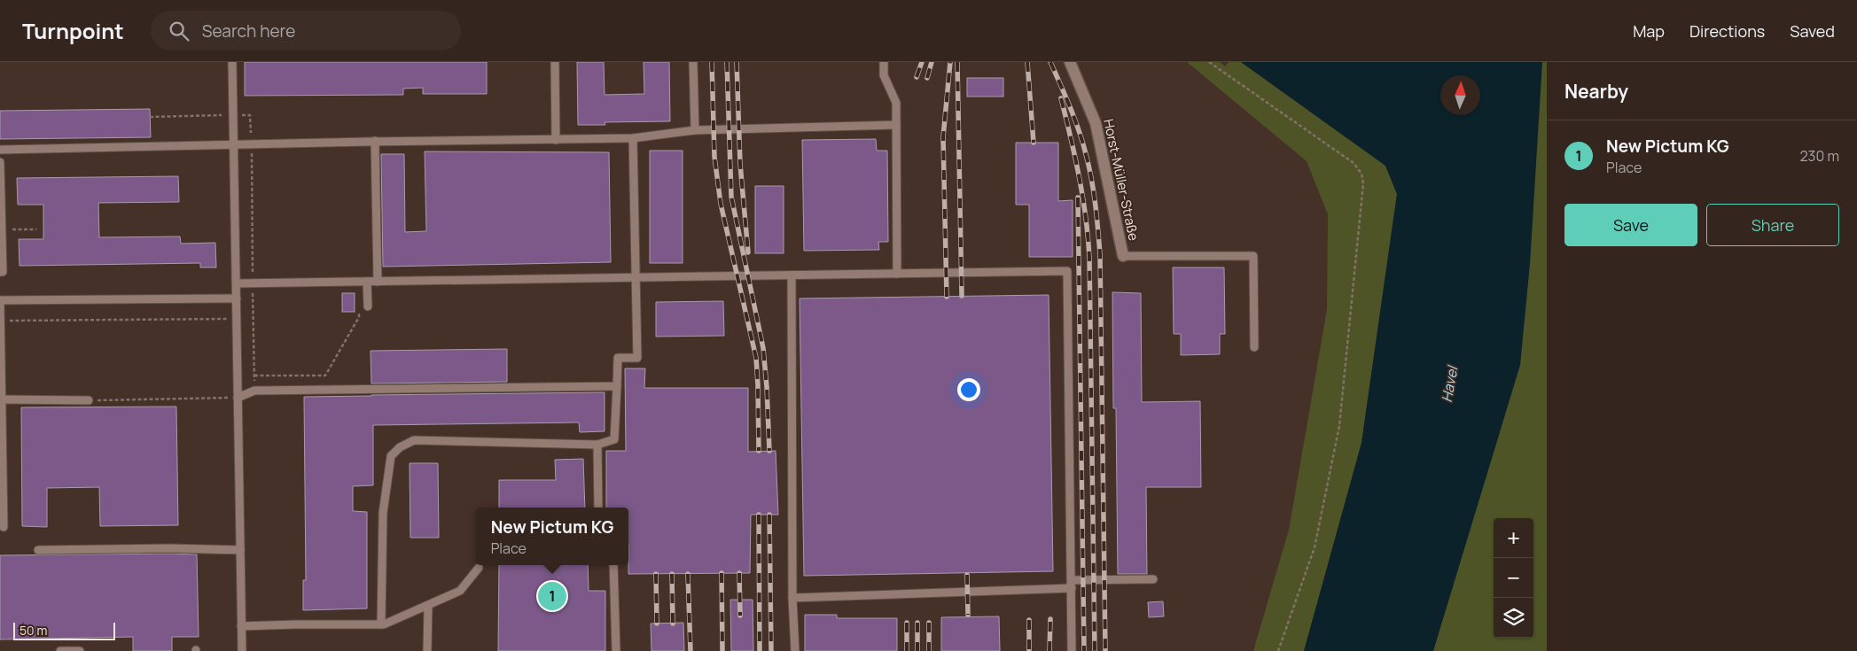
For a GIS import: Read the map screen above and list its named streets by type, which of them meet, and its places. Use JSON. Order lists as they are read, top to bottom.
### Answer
{
  "streets": {
    "street": ["Horst-Müller-Straße"]
  },
  "water": ["Havel"],
  "scale_bar": "50 m",
  "north": "top",
  "page": {
    "header": "Turnpoint",
    "search": "Search here",
    "nav": ["Map", "Directions", "Saved"],
    "heading": "Nearby",
    "list": [
      {
        "mark": "1",
        "name": "New Pictum KG",
        "note": "Place",
        "value": "230 m"
      }
    ],
    "buttons": ["Save", "Share"],
    "popup": ["New Pictum KG", "Place"],
    "map_buttons": ["+", "−"],
    "pins": "1",
    "scale": "50 m"
  }
}
